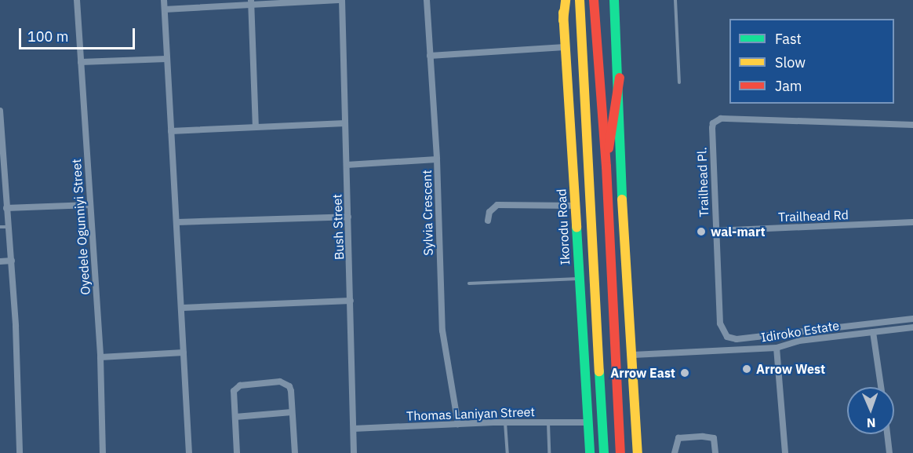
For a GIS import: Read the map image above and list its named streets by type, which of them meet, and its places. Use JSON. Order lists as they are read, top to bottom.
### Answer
{
  "streets": {
    "main road": ["Ikorodu Road"],
    "street": [
      "Trailhead Pl.",
      "Sylvia Crescent",
      "Trailhead Rd",
      "Oyedele Ogunniyi Street",
      "Bush Street",
      "Idiroko Estate",
      "Thomas Laniyan Street"
    ]
  },
  "crossings": [
    ["Trailhead Pl.", "Trailhead Rd"],
    ["Sylvia Crescent", "Thomas Laniyan Street"],
    ["Bush Street", "Thomas Laniyan Street"],
    ["Ikorodu Road", "Thomas Laniyan Street"]
  ],
  "places": ["wal-mart", "Arrow West", "Arrow East"],
  "legend": ["Fast", "Slow", "Jam"],
  "scale_bar": "100 m",
  "north": "bottom"
}
